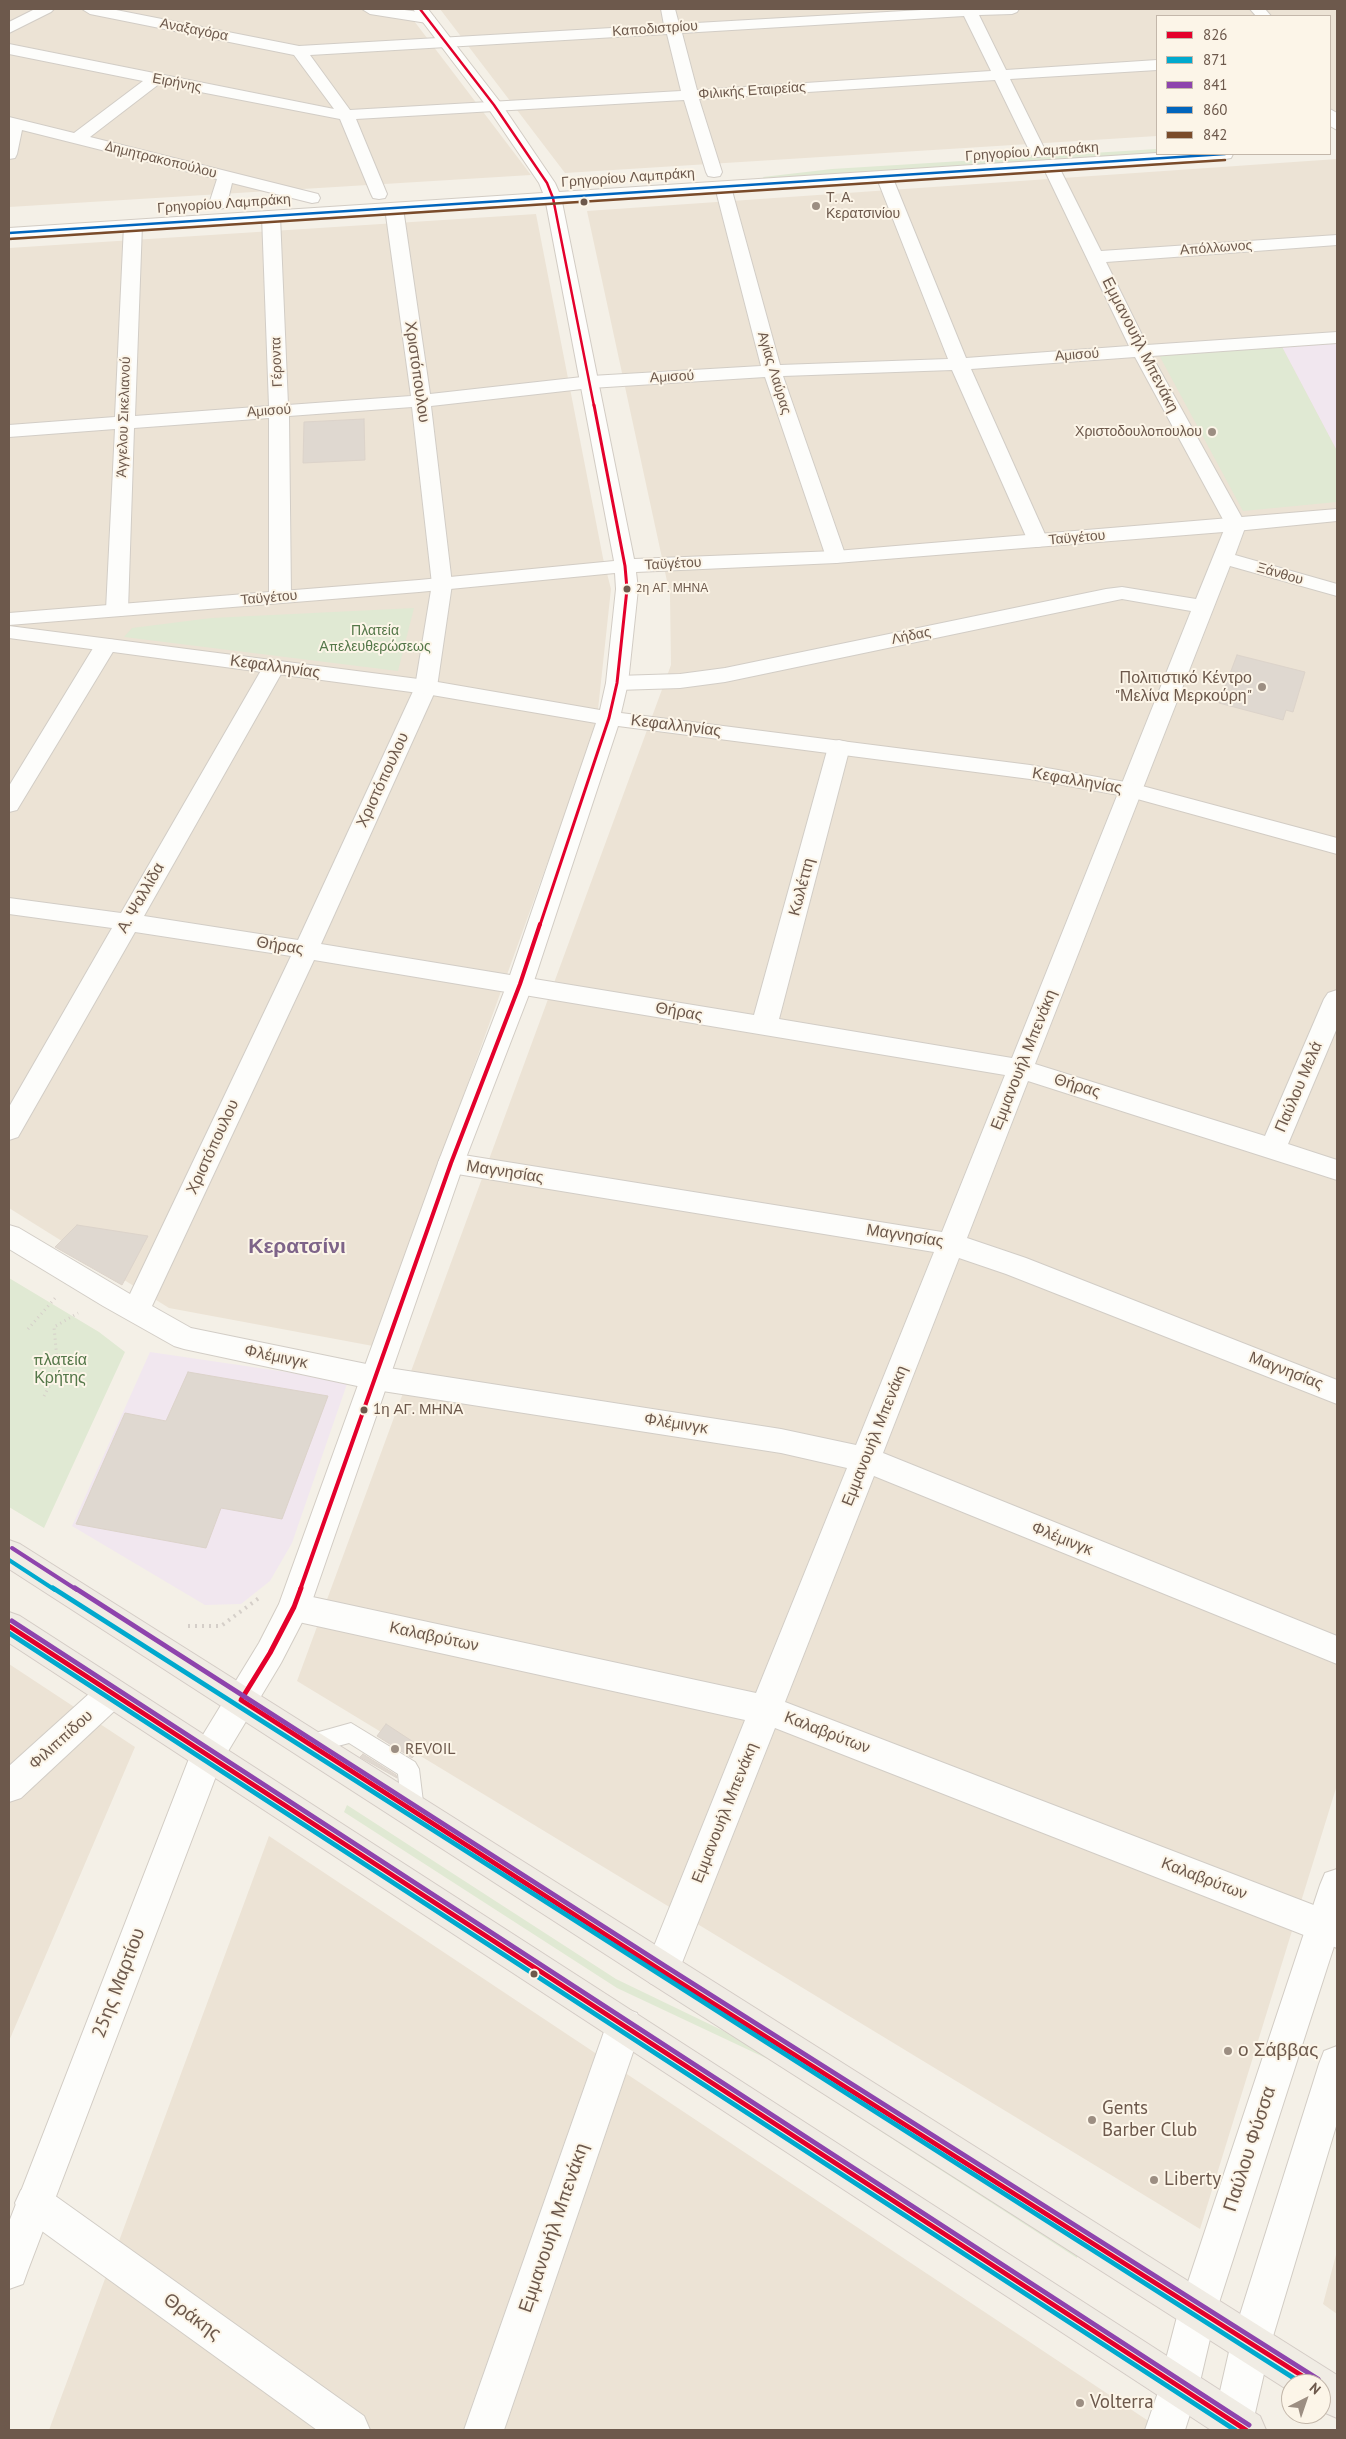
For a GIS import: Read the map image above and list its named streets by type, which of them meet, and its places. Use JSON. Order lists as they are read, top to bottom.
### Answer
{
  "streets": {
    "street": [
      "Καποδιστρίου",
      "Αναξαγόρα",
      "Ειρήνης",
      "Φιλικής Εταιρείας",
      "Γρηγορίου Λαμπράκη",
      "Δημητρακοπούλου",
      "Απόλλωνος",
      "Εμμανουήλ Μπενάκη",
      "Αμισού",
      "Γέροντα",
      "Χριστόπουλου",
      "Αγίας Λαύρας",
      "Άγγελου Σικελιανού",
      "Ταϋγέτου",
      "Ξάνθου",
      "Λήδας",
      "Κεφαλληνίας",
      "Κωλέττη",
      "Α. Ψαλλίδα",
      "Θήρας",
      "Παύλου Μελά",
      "Μαγνησίας",
      "Φλέμινγκ",
      "Καλαβρύτων",
      "Φιλιππίδου",
      "25ης Μαρτίου",
      "Παύλου Φύσσα",
      "Θράκης"
    ]
  },
  "crossings": [
    ["Καποδιστρίου", "Αναξαγόρα"],
    ["Καποδιστρίου", "Χριστόπουλου"],
    ["Καποδιστρίου", "Αγίας Λαύρας"],
    ["Αναξαγόρα", "Χριστόπουλου"],
    ["Ειρήνης", "Φιλικής Εταιρείας"],
    ["Ειρήνης", "Χριστόπουλου"],
    ["Φιλικής Εταιρείας", "Χριστόπουλου"],
    ["Φιλικής Εταιρείας", "Αγίας Λαύρας"],
    ["Γρηγορίου Λαμπράκη", "Δημητρακοπούλου"],
    ["Γρηγορίου Λαμπράκη", "Εμμανουήλ Μπενάκη"],
    ["Γρηγορίου Λαμπράκη", "Γέροντα"],
    ["Γρηγορίου Λαμπράκη", "Χριστόπουλου"],
    ["Γρηγορίου Λαμπράκη", "Αγίας Λαύρας"],
    ["Γρηγορίου Λαμπράκη", "Άγγελου Σικελιανού"],
    ["Γρηγορίου Λαμπράκη", "25ης Μαρτίου"],
    ["Απόλλωνος", "Εμμανουήλ Μπενάκη"],
    ["Εμμανουήλ Μπενάκη", "Αμισού"],
    ["Εμμανουήλ Μπενάκη", "Ταϋγέτου"],
    ["Εμμανουήλ Μπενάκη", "Ξάνθου"],
    ["Εμμανουήλ Μπενάκη", "Λήδας"],
    ["Εμμανουήλ Μπενάκη", "Κεφαλληνίας"],
    ["Εμμανουήλ Μπενάκη", "Θήρας"],
    ["Εμμανουήλ Μπενάκη", "Μαγνησίας"],
    ["Εμμανουήλ Μπενάκη", "Φλέμινγκ"],
    ["Εμμανουήλ Μπενάκη", "Καλαβρύτων"],
    ["Αμισού", "Γέροντα"],
    ["Αμισού", "Χριστόπουλου"],
    ["Αμισού", "Αγίας Λαύρας"],
    ["Αμισού", "Άγγελου Σικελιανού"],
    ["Αμισού", "25ης Μαρτίου"],
    ["Γέροντα", "Ταϋγέτου"],
    ["Χριστόπουλου", "Ταϋγέτου"],
    ["Χριστόπουλου", "Κεφαλληνίας"],
    ["Χριστόπουλου", "Θήρας"],
    ["Χριστόπουλου", "Φλέμινγκ"],
    ["Αγίας Λαύρας", "Ταϋγέτου"],
    ["Άγγελου Σικελιανού", "Ταϋγέτου"],
    ["Ταϋγέτου", "25ης Μαρτίου"],
    ["Λήδας", "25ης Μαρτίου"],
    ["Κεφαλληνίας", "Κωλέττη"],
    ["Κεφαλληνίας", "Α. Ψαλλίδα"],
    ["Κεφαλληνίας", "25ης Μαρτίου"],
    ["Κωλέττη", "Θήρας"],
    ["Α. Ψαλλίδα", "Θήρας"],
    ["Θήρας", "Παύλου Μελά"],
    ["Θήρας", "25ης Μαρτίου"],
    ["Μαγνησίας", "25ης Μαρτίου"],
    ["Φλέμινγκ", "25ης Μαρτίου"],
    ["Καλαβρύτων", "25ης Μαρτίου"],
    ["Καλαβρύτων", "Παύλου Φύσσα"],
    ["25ης Μαρτίου", "Θράκης"]
  ],
  "districts": ["Κερατσίνι"],
  "parks": ["Πλατεία Απελευθερώσεως", "πλατεία Κρήτης"],
  "places": [
    "Τ. Α. Κερατσινίου",
    "Χριστοδουλοπουλου",
    "2η ΑΓ. ΜΗΝΑ",
    "Πολιτιστικό Κέντρο \"Μελίνα Μερκούρη\"",
    "1η ΑΓ. ΜΗΝΑ",
    "REVOIL",
    "ο Σάββας",
    "Gents Barber Club",
    "Liberty",
    "Volterra"
  ],
  "lines": [
    "transit line 826",
    "transit line 860",
    "transit line 842",
    "transit line 841",
    "transit line 871"
  ],
  "legend": [
    "826",
    "871",
    "841",
    "860",
    "842"
  ],
  "north": "top right"
}
